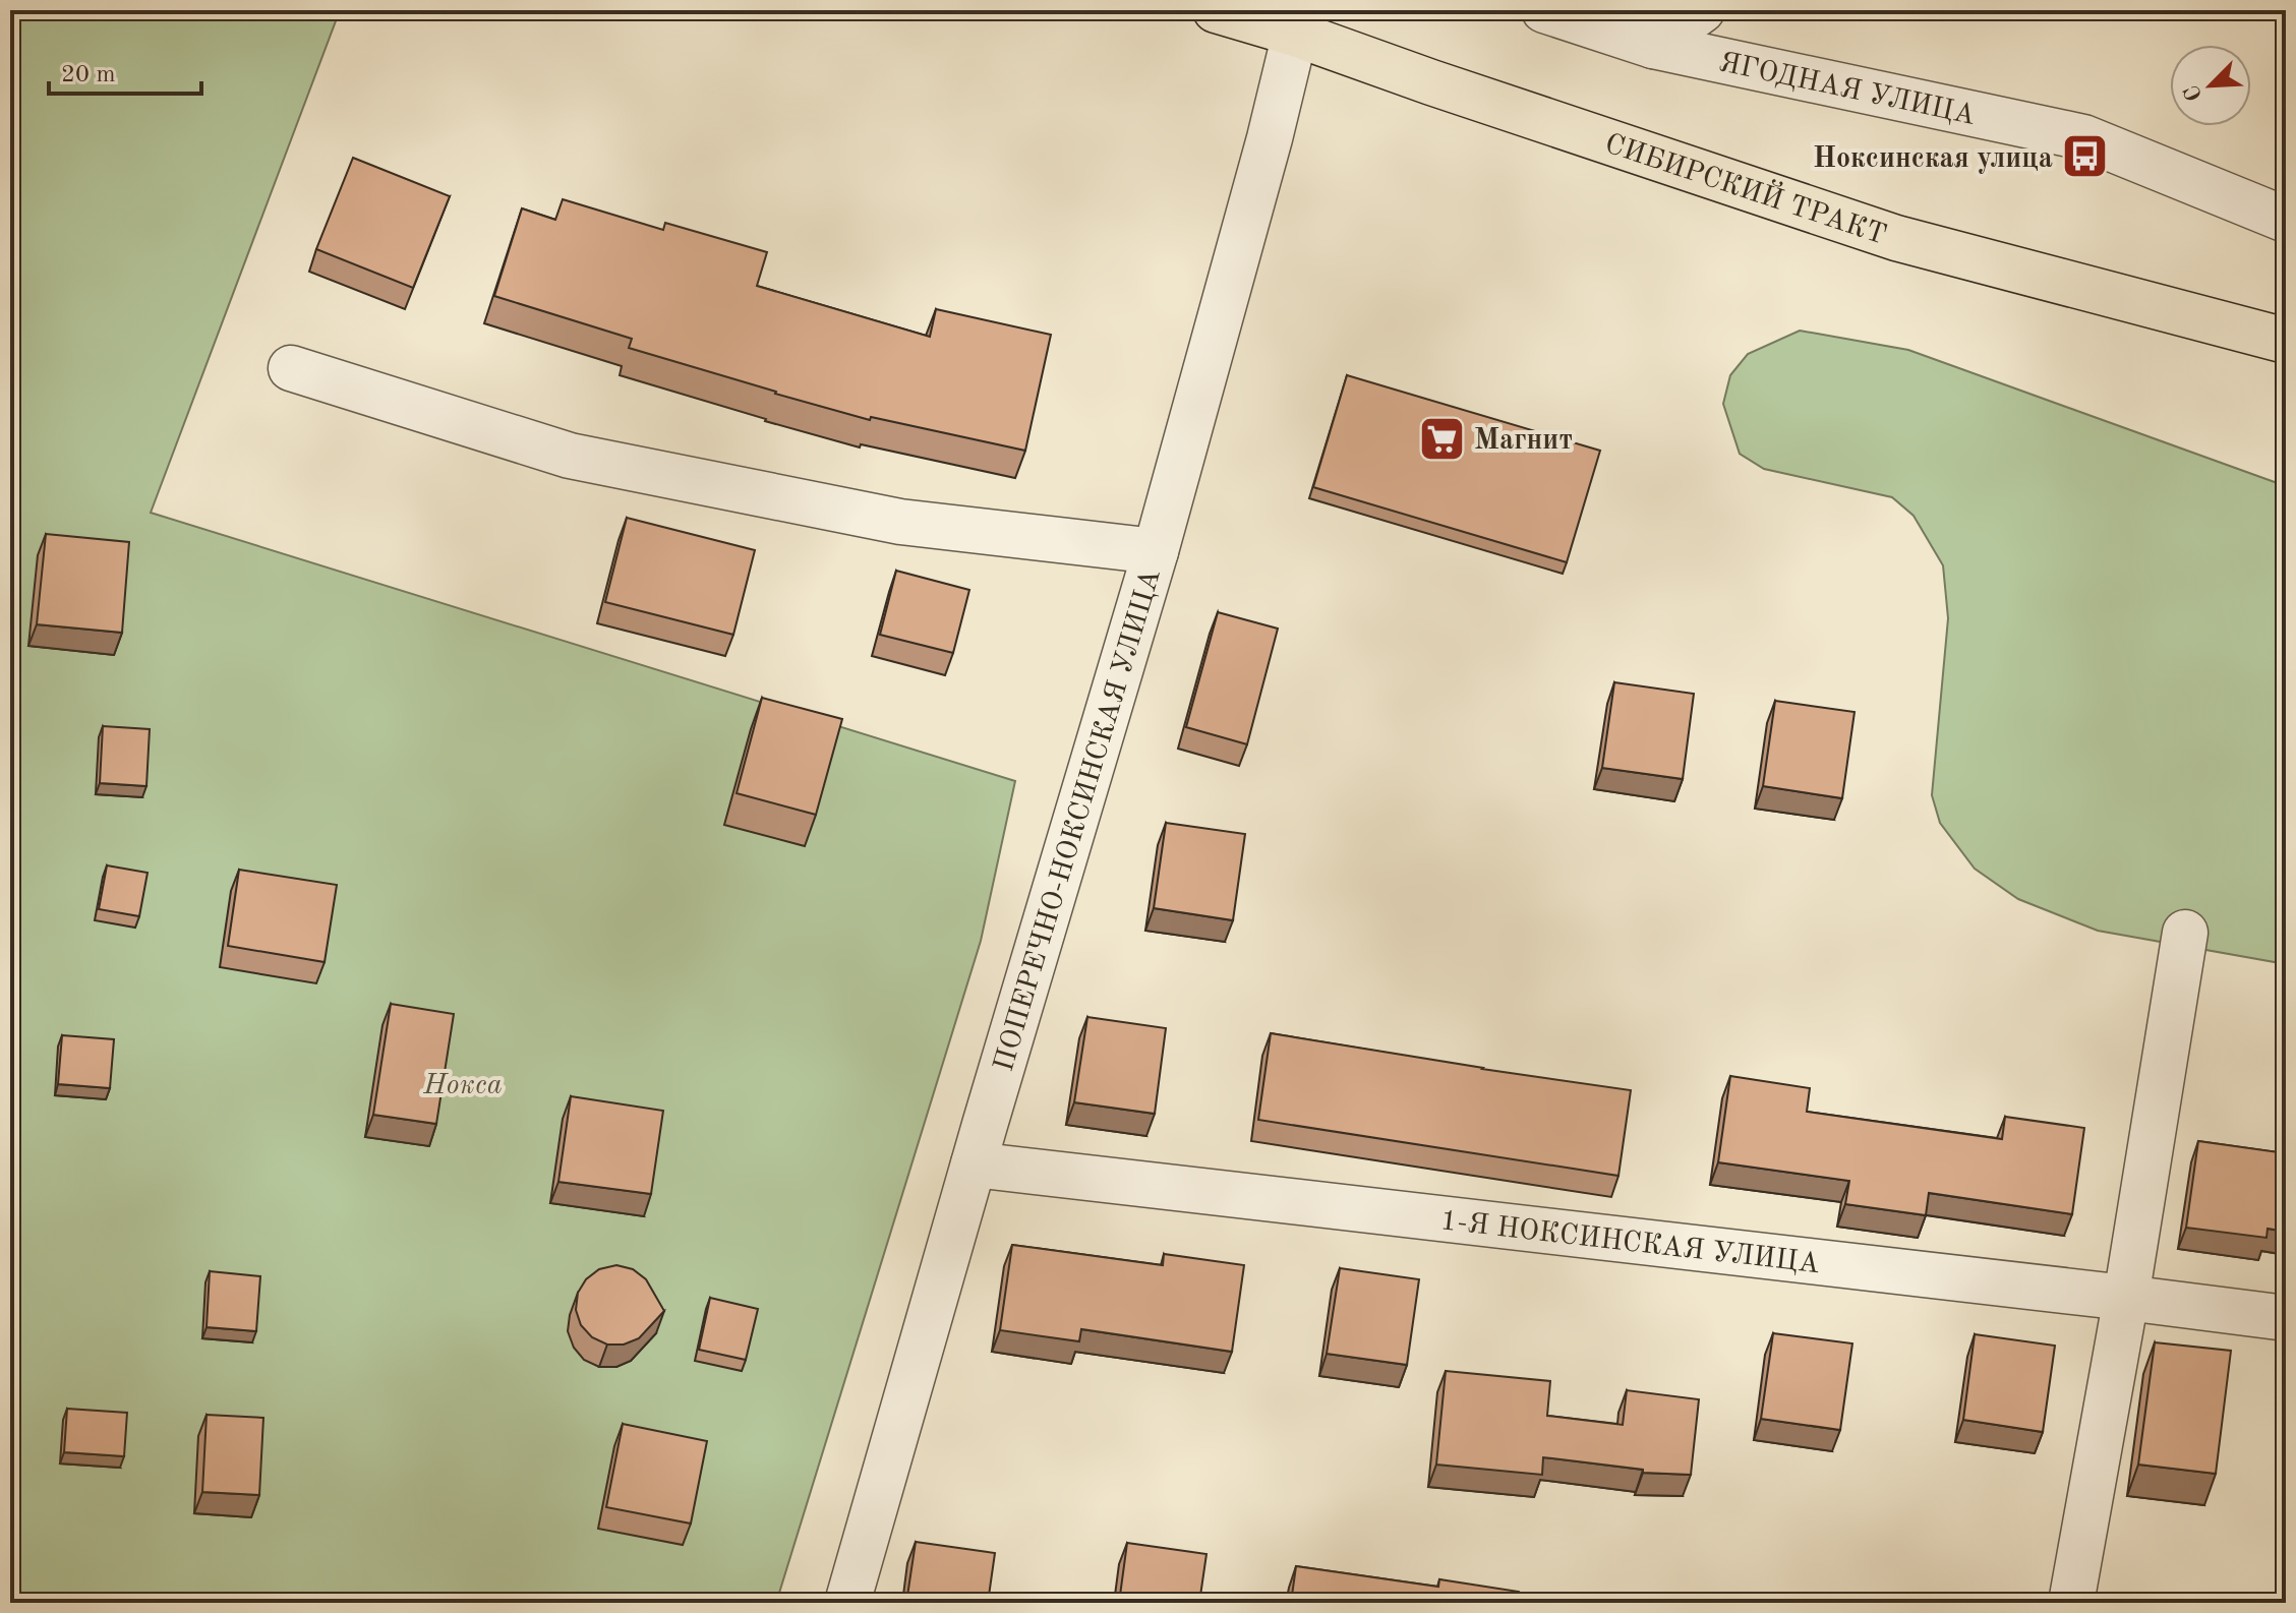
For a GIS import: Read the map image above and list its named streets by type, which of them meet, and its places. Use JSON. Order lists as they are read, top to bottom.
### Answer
{
  "streets": {
    "main road": ["СИБИРСКИЙ ТРАКТ"],
    "street": ["ЯГОДНАЯ УЛИЦА", "ПОПЕРЕЧНО-НОКСИНСКАЯ УЛИЦА", "1-Я НОКСИНСКАЯ УЛИЦА"]
  },
  "crossings": [
    ["СИБИРСКИЙ ТРАКТ", "ПОПЕРЕЧНО-НОКСИНСКАЯ УЛИЦА"],
    ["ПОПЕРЕЧНО-НОКСИНСКАЯ УЛИЦА", "1-Я НОКСИНСКАЯ УЛИЦА"]
  ],
  "parks": ["Нокса"],
  "places": {
    "bus stop": ["Ноксинская улица"],
    "supermarket": ["Магнит"]
  },
  "scale_bar": "20 m",
  "north": "bottom left"
}
